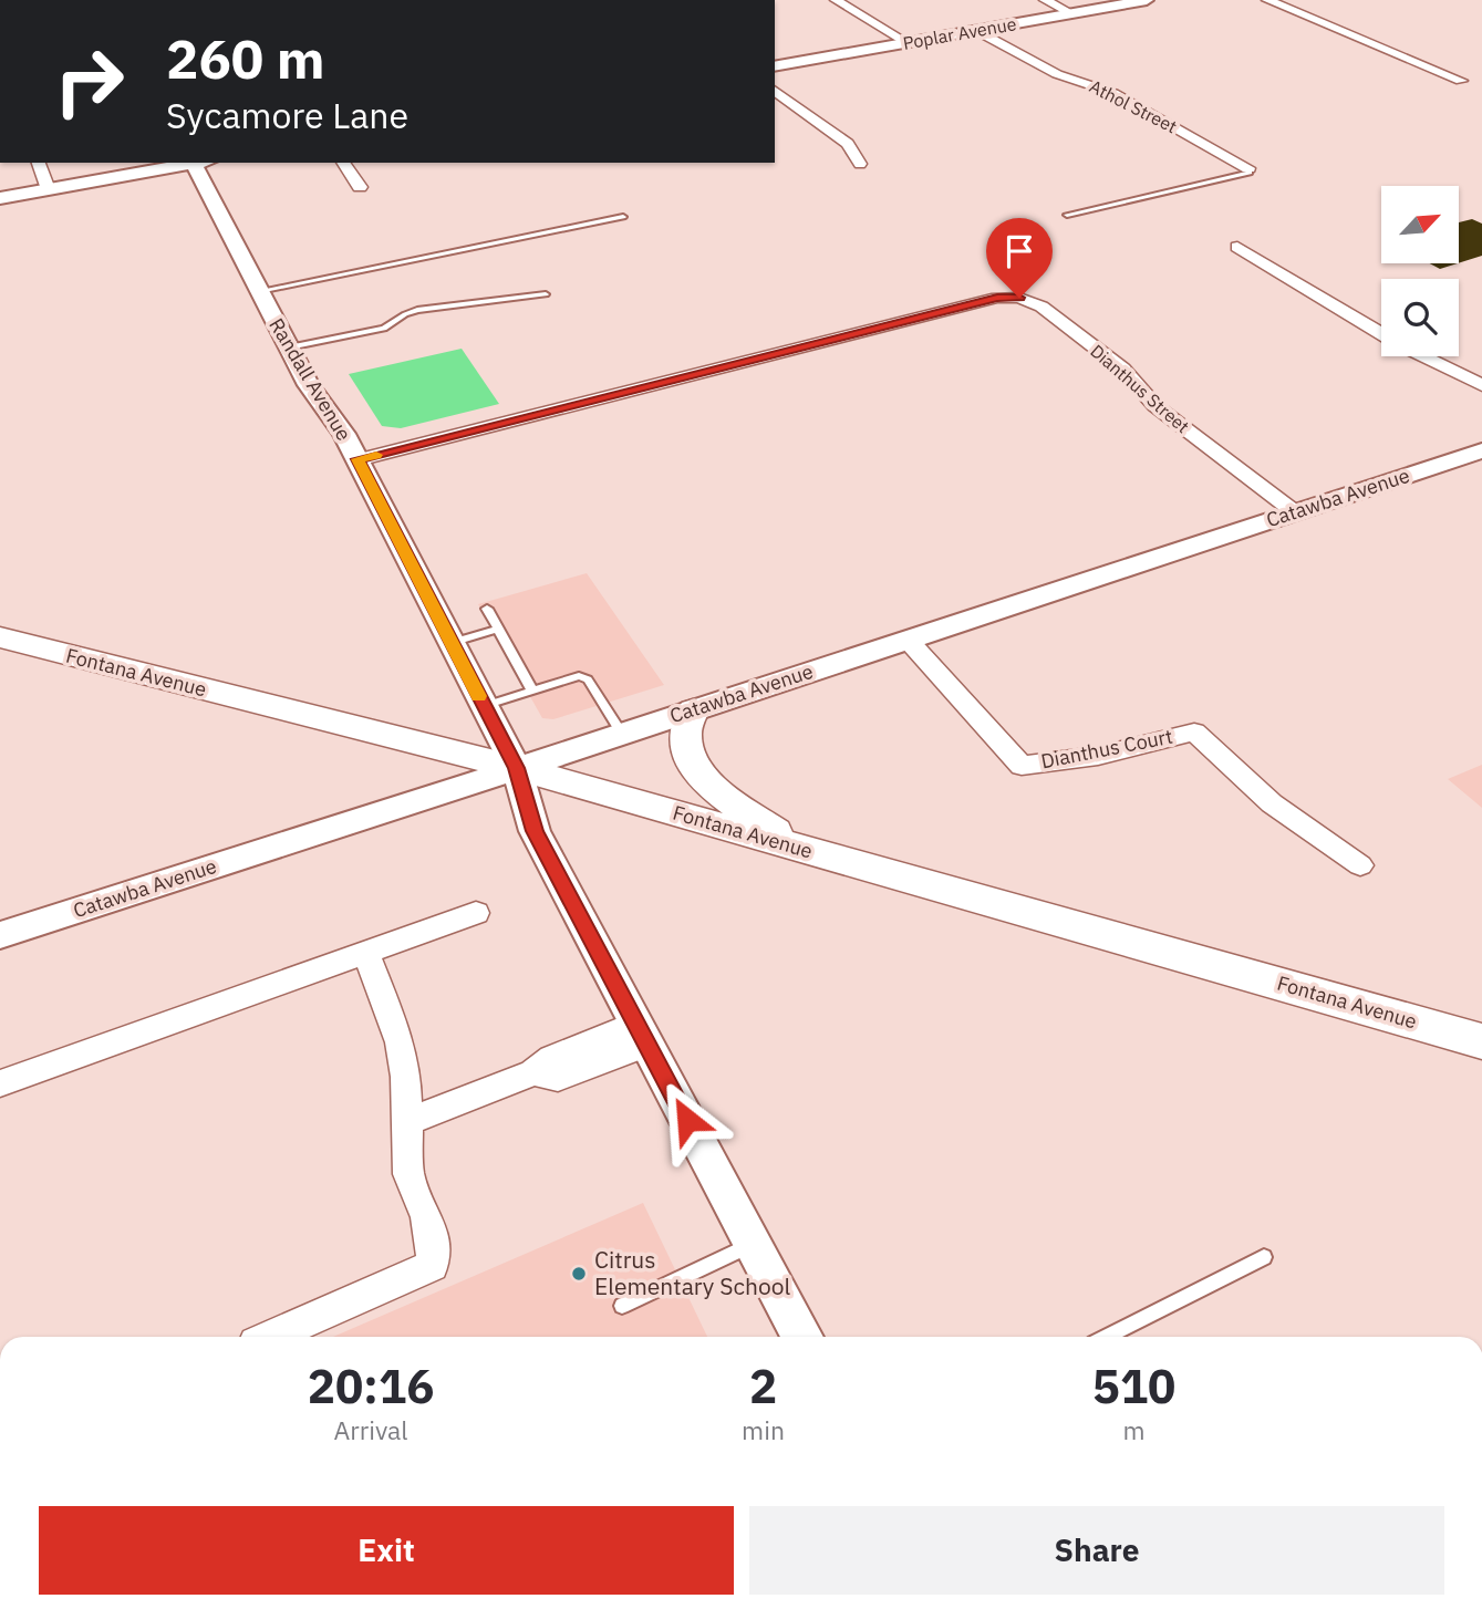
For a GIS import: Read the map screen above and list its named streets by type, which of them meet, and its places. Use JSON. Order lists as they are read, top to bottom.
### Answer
{
  "streets": {
    "main road": ["Fontana Avenue"],
    "street": [
      "Poplar Avenue",
      "Athol Street",
      "Randall Avenue",
      "Dianthus Street",
      "Catawba Avenue",
      "Dianthus Court"
    ]
  },
  "crossings": [
    ["Poplar Avenue", "Athol Street"],
    ["Randall Avenue", "Dianthus Street"],
    ["Randall Avenue", "Catawba Avenue"],
    ["Randall Avenue", "Fontana Avenue"],
    ["Dianthus Street", "Catawba Avenue"],
    ["Catawba Avenue", "Fontana Avenue"],
    ["Catawba Avenue", "Dianthus Court"]
  ],
  "places": ["Citrus Elementary School"],
  "north": "top right",
  "page": {
    "turn": ["260 m", "Sycamore Lane"],
    "eta": [
      "20:16",
      "Arrival",
      "2",
      "min",
      "510",
      "m"
    ],
    "buttons": ["Exit", "Share"]
  }
}
